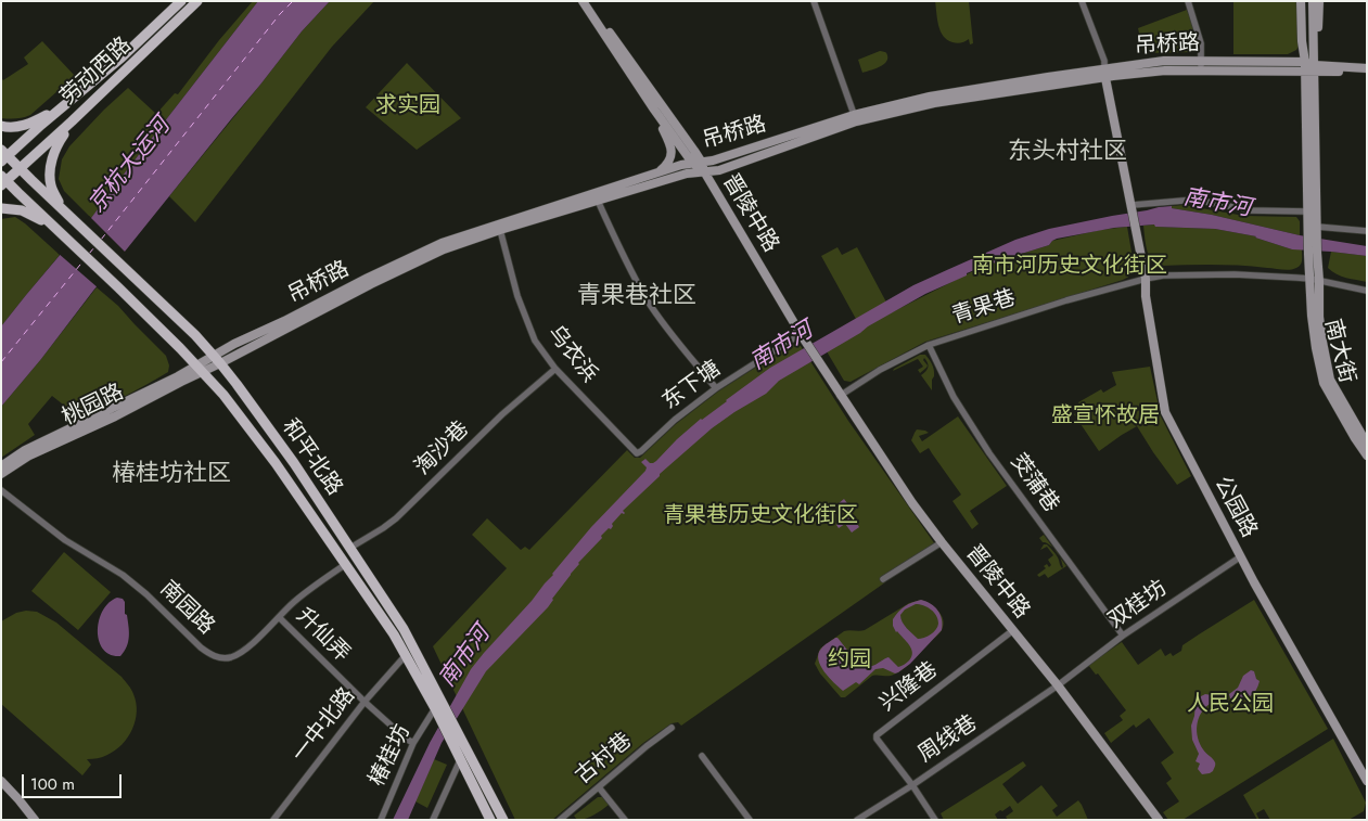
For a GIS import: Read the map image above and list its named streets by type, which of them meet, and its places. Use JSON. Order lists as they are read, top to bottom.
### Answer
{
  "streets": {
    "main road": [
      "吊桥路",
      "劳动西路",
      "晋陵中路",
      "南大街",
      "桃园路",
      "和平北路",
      "公园路"
    ],
    "street": [
      "青果巷",
      "乌衣浜",
      "东下塘",
      "淘沙巷",
      "茭蒲巷",
      "双桂坊",
      "南园路",
      "升仙弄",
      "兴隆巷",
      "一中北路",
      "周线巷",
      "椿桂坊",
      "古村巷"
    ]
  },
  "crossings": [
    ["吊桥路", "晋陵中路"],
    ["吊桥路", "乌衣浜"],
    ["吊桥路", "桃园路"],
    ["吊桥路", "和平北路"],
    ["劳动西路", "和平北路"],
    ["晋陵中路", "青果巷"],
    ["晋陵中路", "东下塘"],
    ["晋陵中路", "双桂坊"],
    ["晋陵中路", "兴隆巷"],
    ["晋陵中路", "周线巷"],
    ["青果巷", "南大街"],
    ["青果巷", "茭蒲巷"],
    ["青果巷", "公园路"],
    ["乌衣浜", "东下塘"],
    ["乌衣浜", "淘沙巷"],
    ["桃园路", "和平北路"],
    ["淘沙巷", "和平北路"],
    ["和平北路", "南园路"],
    ["和平北路", "一中北路"],
    ["和平北路", "椿桂坊"],
    ["茭蒲巷", "双桂坊"],
    ["公园路", "双桂坊"],
    ["双桂坊", "周线巷"],
    ["南园路", "升仙弄"],
    ["升仙弄", "一中北路"],
    ["升仙弄", "椿桂坊"],
    ["兴隆巷", "周线巷"]
  ],
  "districts": ["东头村社区", "青果巷社区", "椿桂坊社区"],
  "water": ["京杭大运河", "南市河"],
  "parks": [
    "求实园",
    "南市河历史文化街区",
    "盛宣怀故居",
    "青果巷历史文化街区",
    "约园",
    "人民公园"
  ],
  "scale_bar": "100 m"
}
